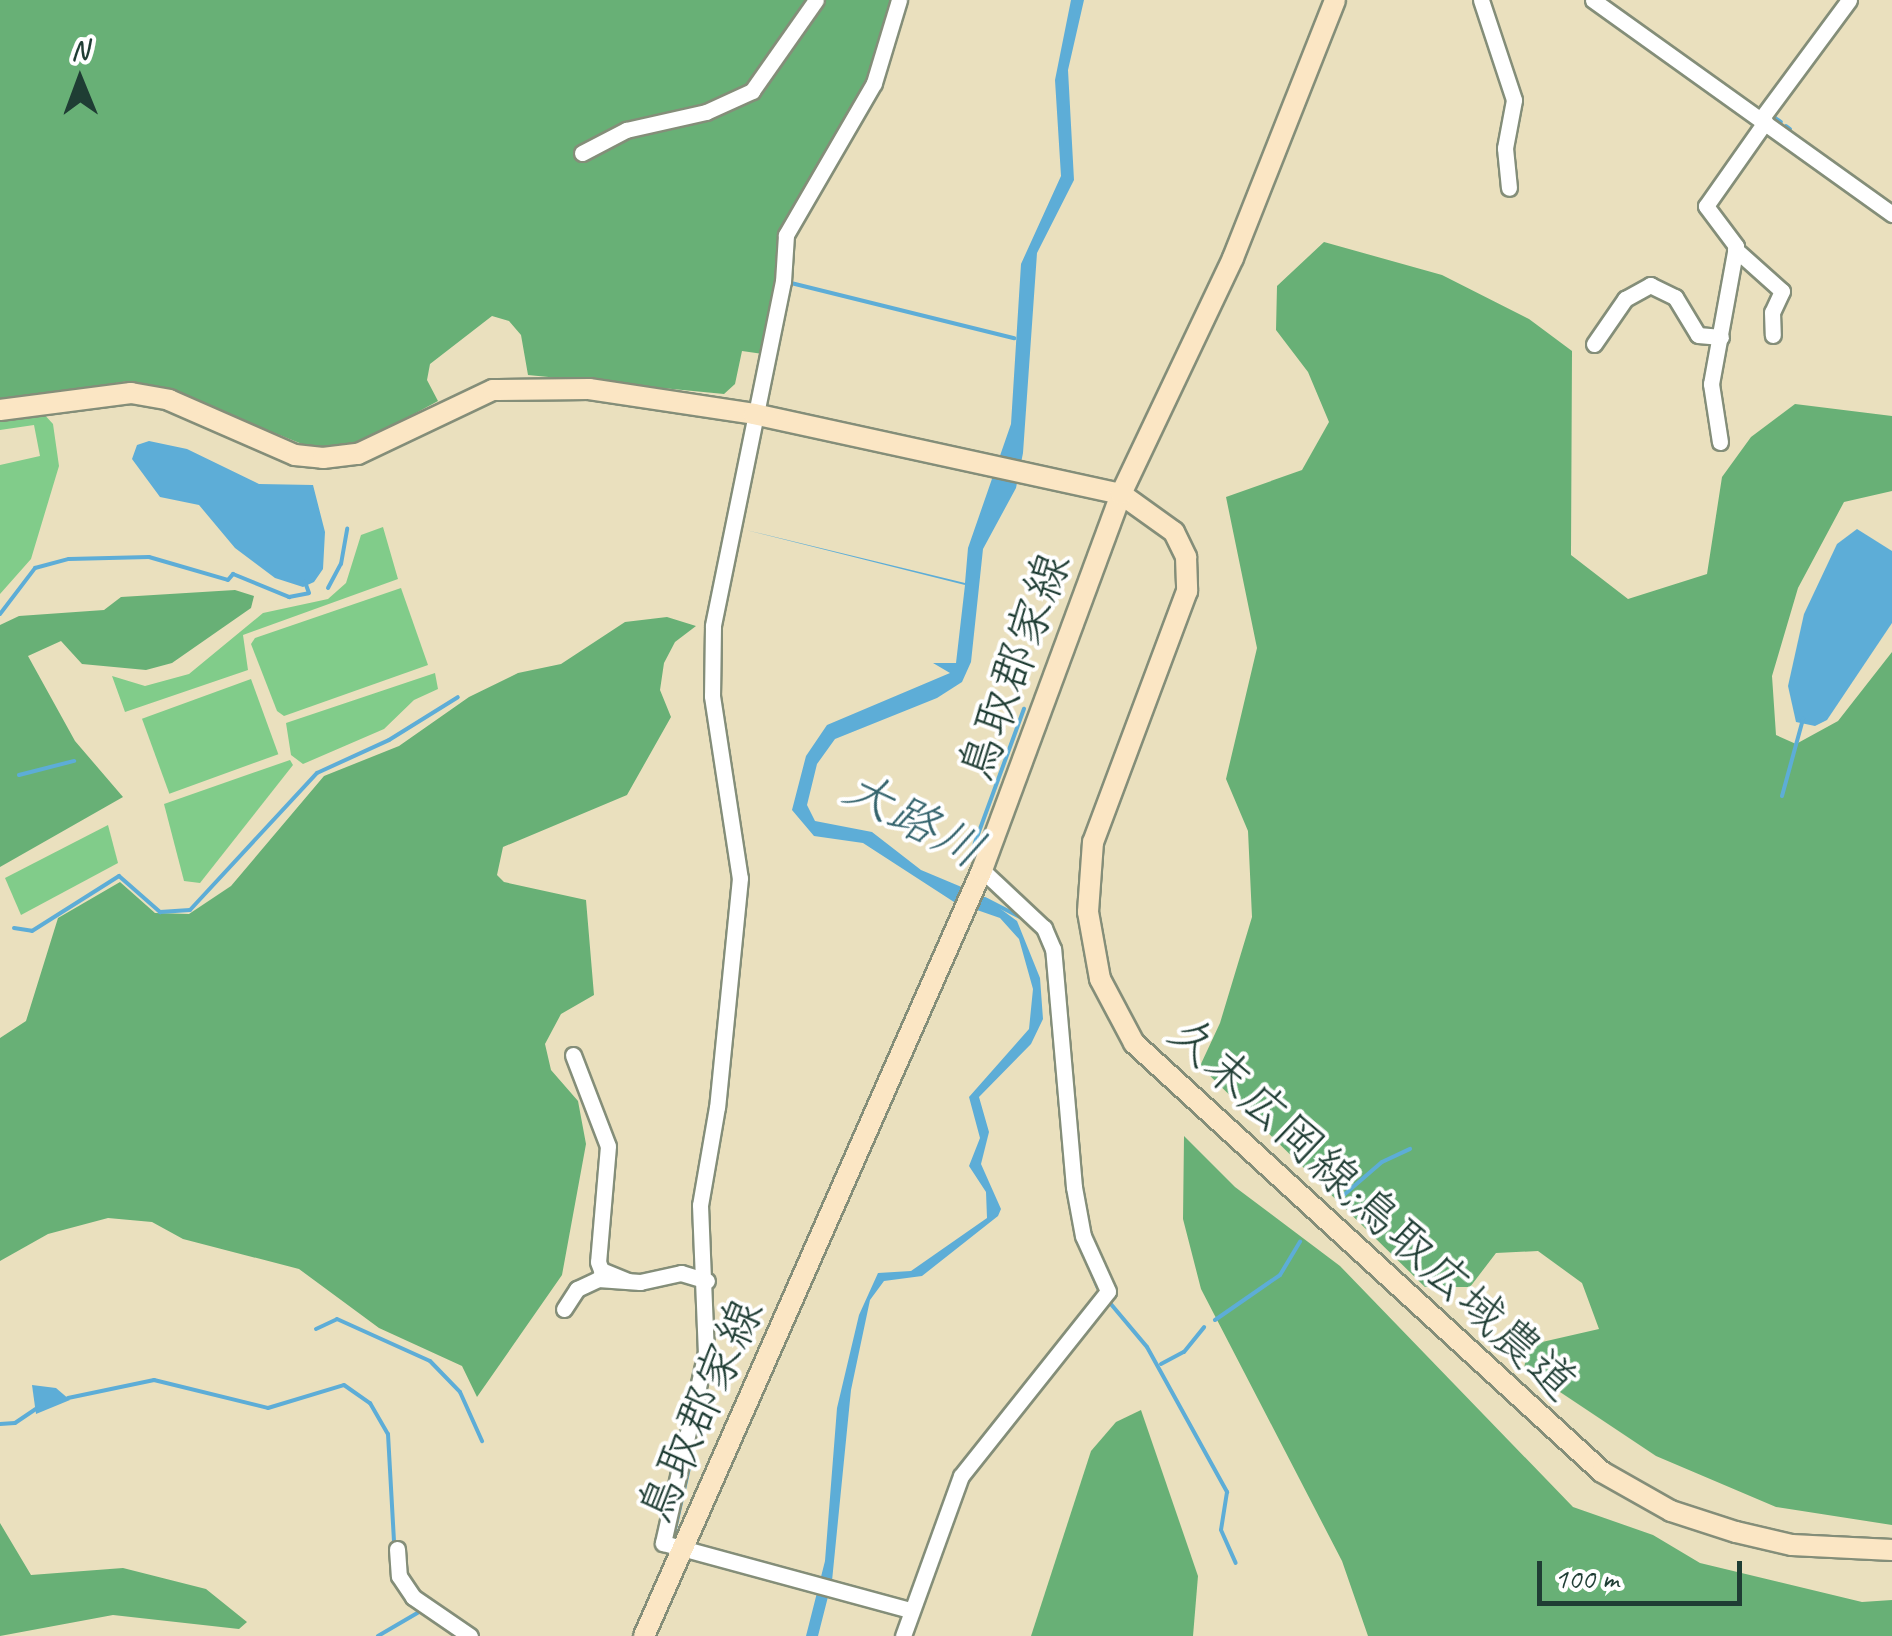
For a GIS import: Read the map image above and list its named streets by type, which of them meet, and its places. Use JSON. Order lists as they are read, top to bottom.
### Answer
{
  "streets": {
    "street": ["鳥取郡家線", "久末広岡線;鳥取広域農道"]
  },
  "crossings": [
    ["鳥取郡家線", "久末広岡線;鳥取広域農道"]
  ],
  "water": ["大路川"],
  "scale_bar": "100 m",
  "north": "top"
}
